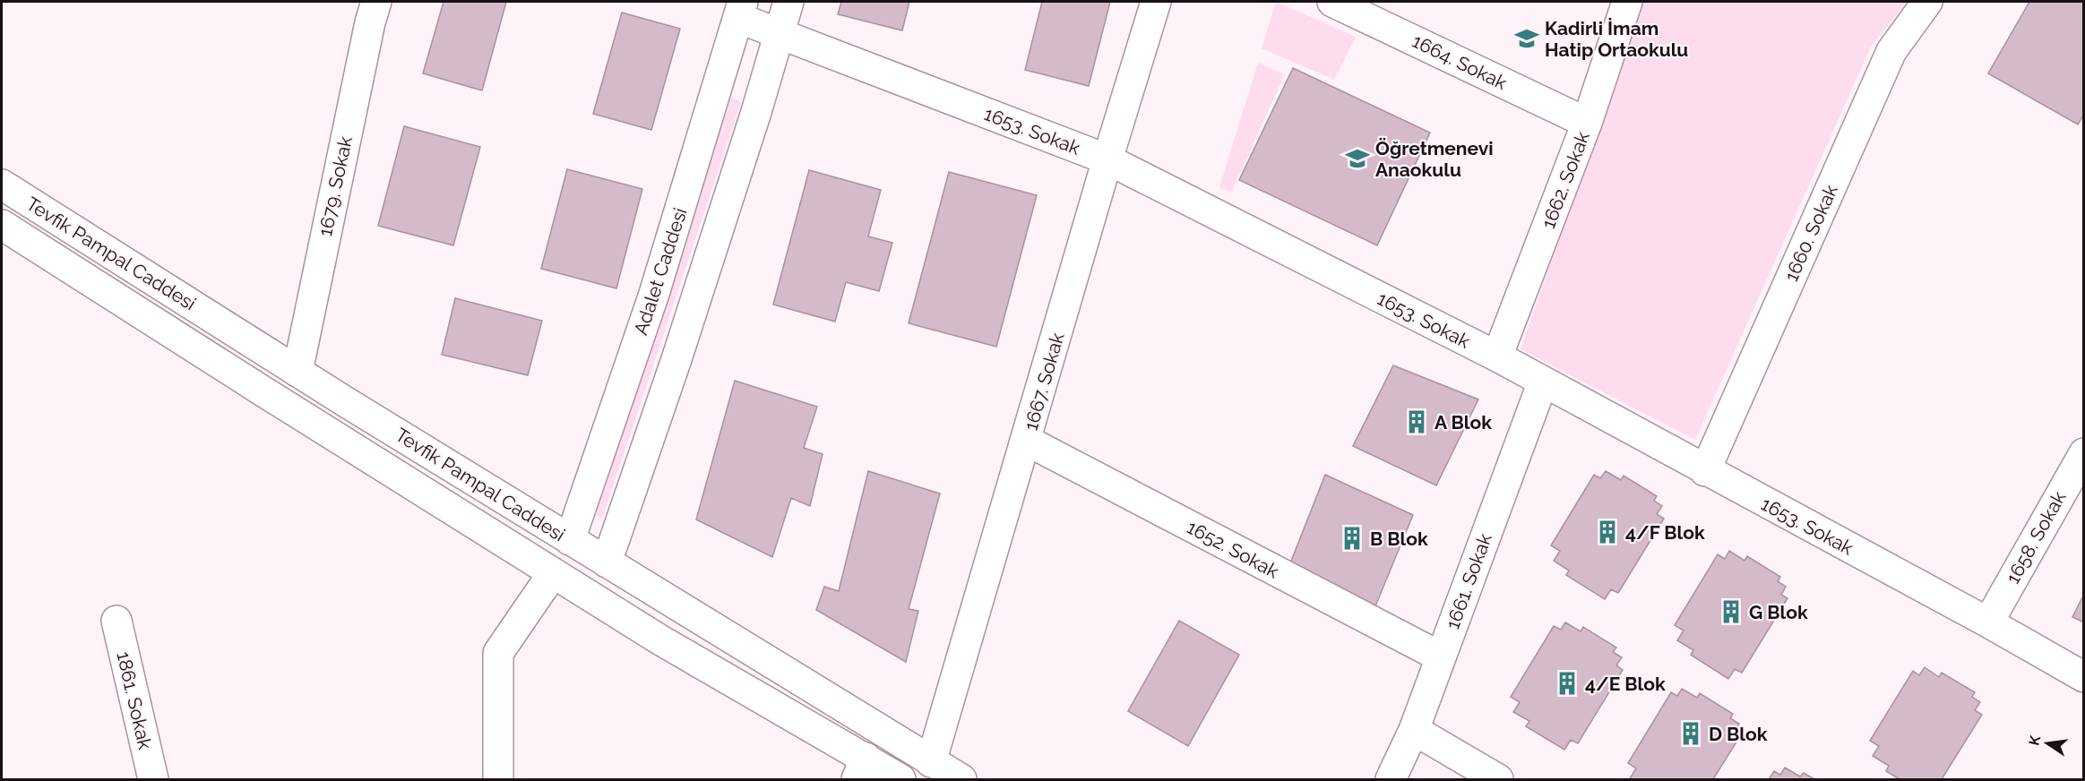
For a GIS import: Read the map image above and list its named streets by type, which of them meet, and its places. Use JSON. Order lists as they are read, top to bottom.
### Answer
{
  "streets": {
    "street": [
      "1664. Sokak",
      "1653. Sokak",
      "1662. Sokak",
      "1679. Sokak",
      "1660. Sokak",
      "Tevfik Pampal Caddesi",
      "Adalet Caddesi",
      "1667. Sokak",
      "1658. Sokak",
      "1652. Sokak",
      "1661. Sokak",
      "1861. Sokak"
    ]
  },
  "crossings": [
    ["1664. Sokak", "1662. Sokak"],
    ["1653. Sokak", "1662. Sokak"],
    ["1653. Sokak", "1660. Sokak"],
    ["1653. Sokak", "Adalet Caddesi"],
    ["1653. Sokak", "1667. Sokak"],
    ["1653. Sokak", "1658. Sokak"],
    ["1653. Sokak", "1661. Sokak"],
    ["1679. Sokak", "Tevfik Pampal Caddesi"],
    ["Tevfik Pampal Caddesi", "Adalet Caddesi"],
    ["Tevfik Pampal Caddesi", "1667. Sokak"],
    ["1667. Sokak", "1652. Sokak"],
    ["1652. Sokak", "1661. Sokak"]
  ],
  "places": {
    "school or university": ["Kadirli İmam Hatip Ortaokulu", "Öğretmenevi Anaokulu"],
    "building": [
      "A Blok",
      "4/F Blok",
      "B Blok",
      "G Blok",
      "4/E Blok",
      "D Blok"
    ]
  },
  "north": "left"
}
